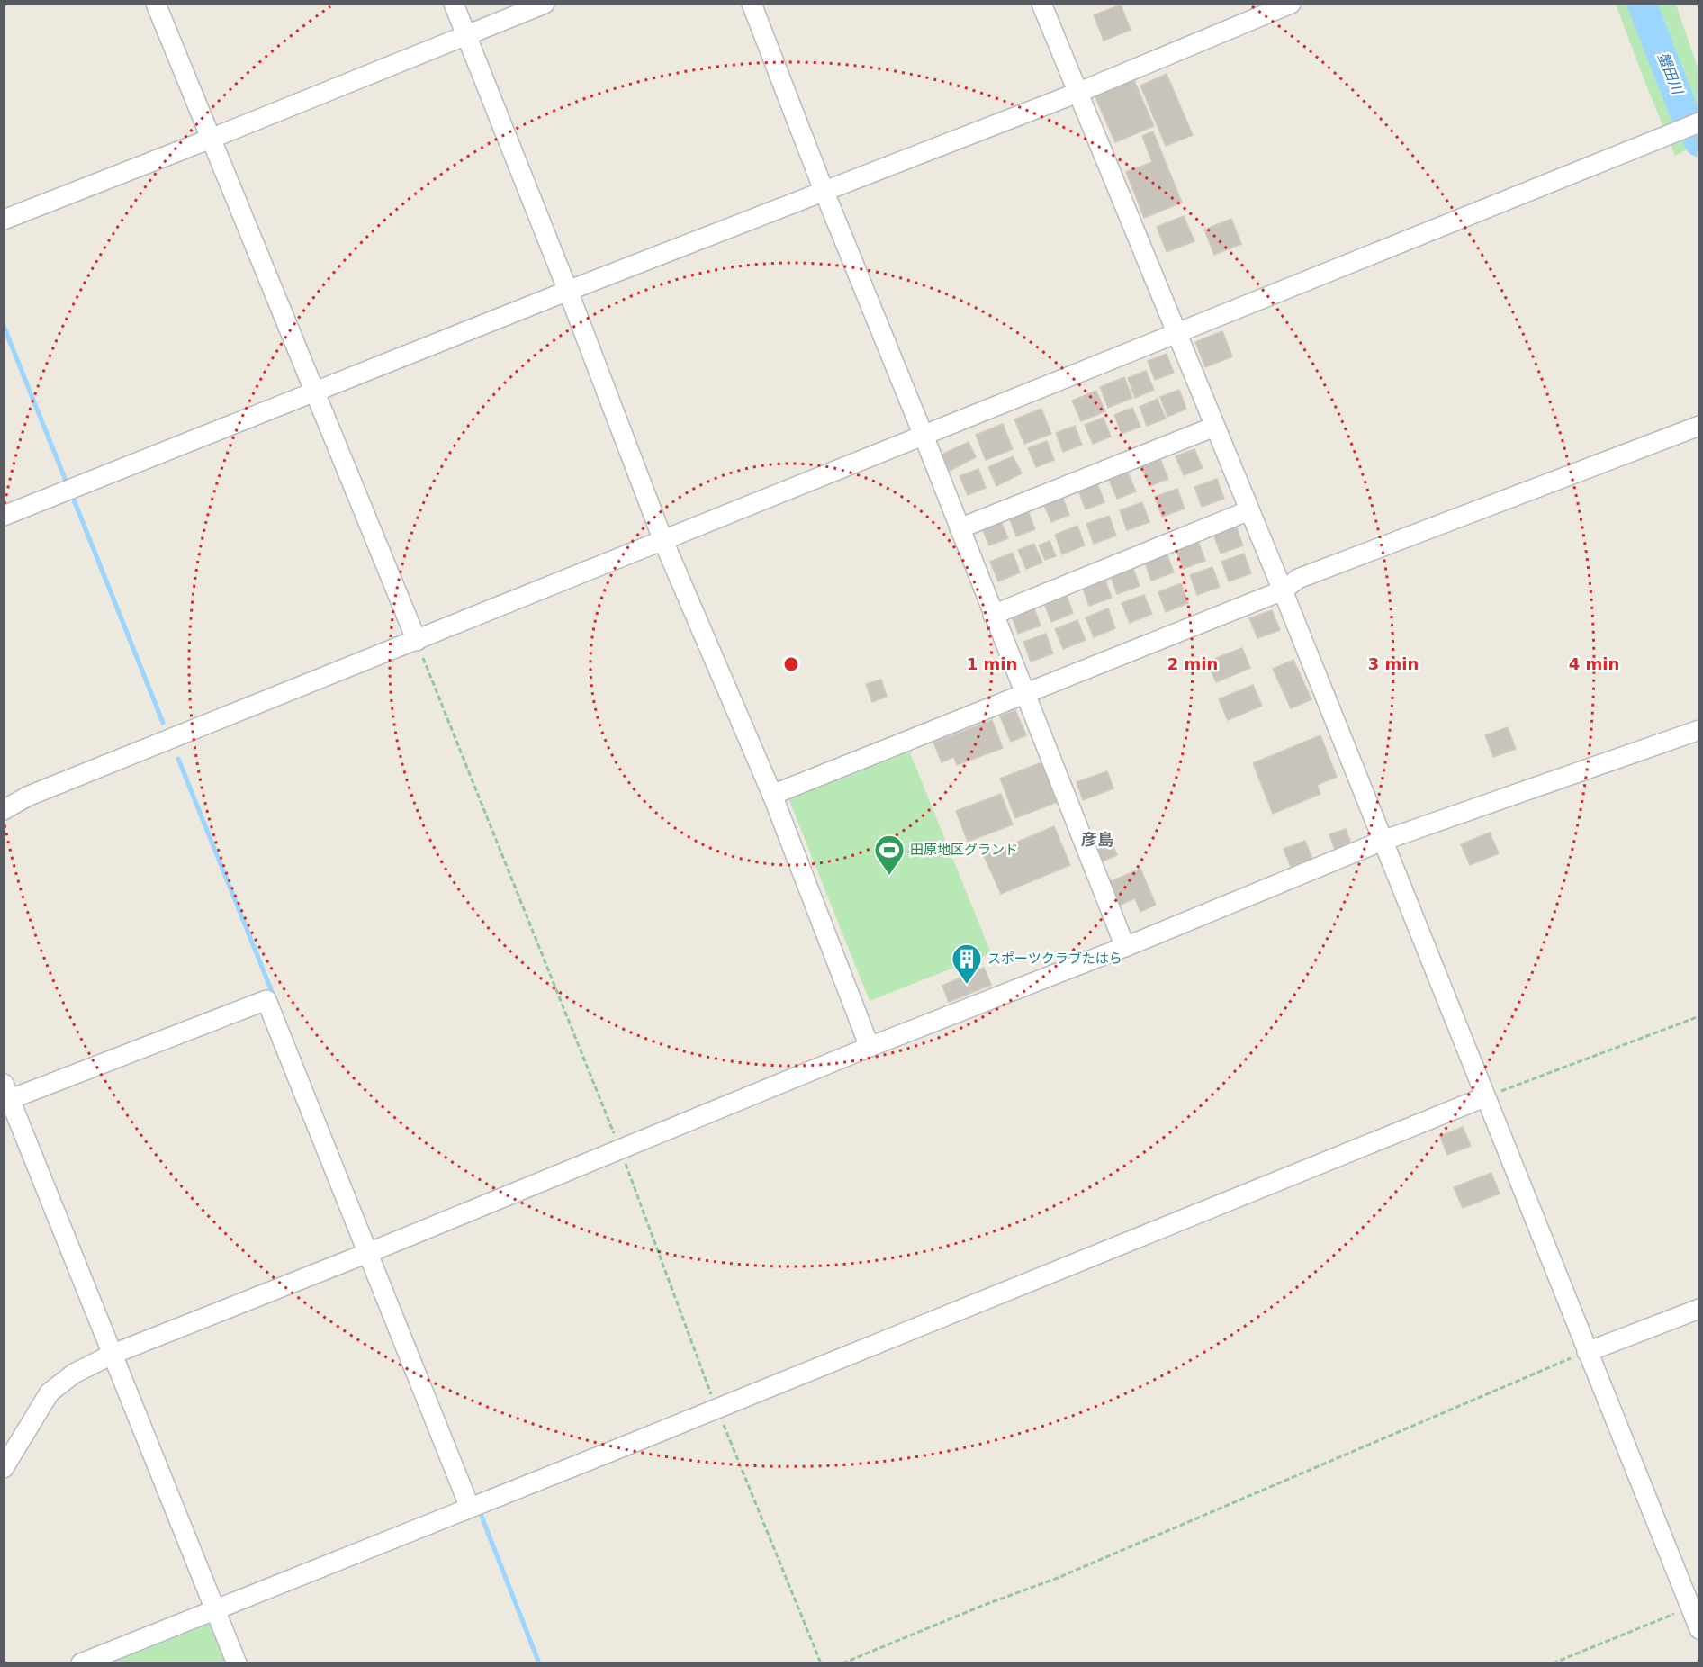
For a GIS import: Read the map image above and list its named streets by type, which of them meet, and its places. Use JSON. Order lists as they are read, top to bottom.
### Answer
{
  "districts": ["彦島"],
  "water": ["蟹田川"],
  "places": {
    "sports": ["田原地区グランド"],
    "building": ["スポーツクラブたはら"]
  },
  "rings": [
    "1 min",
    "2 min",
    "3 min",
    "4 min"
  ]
}
